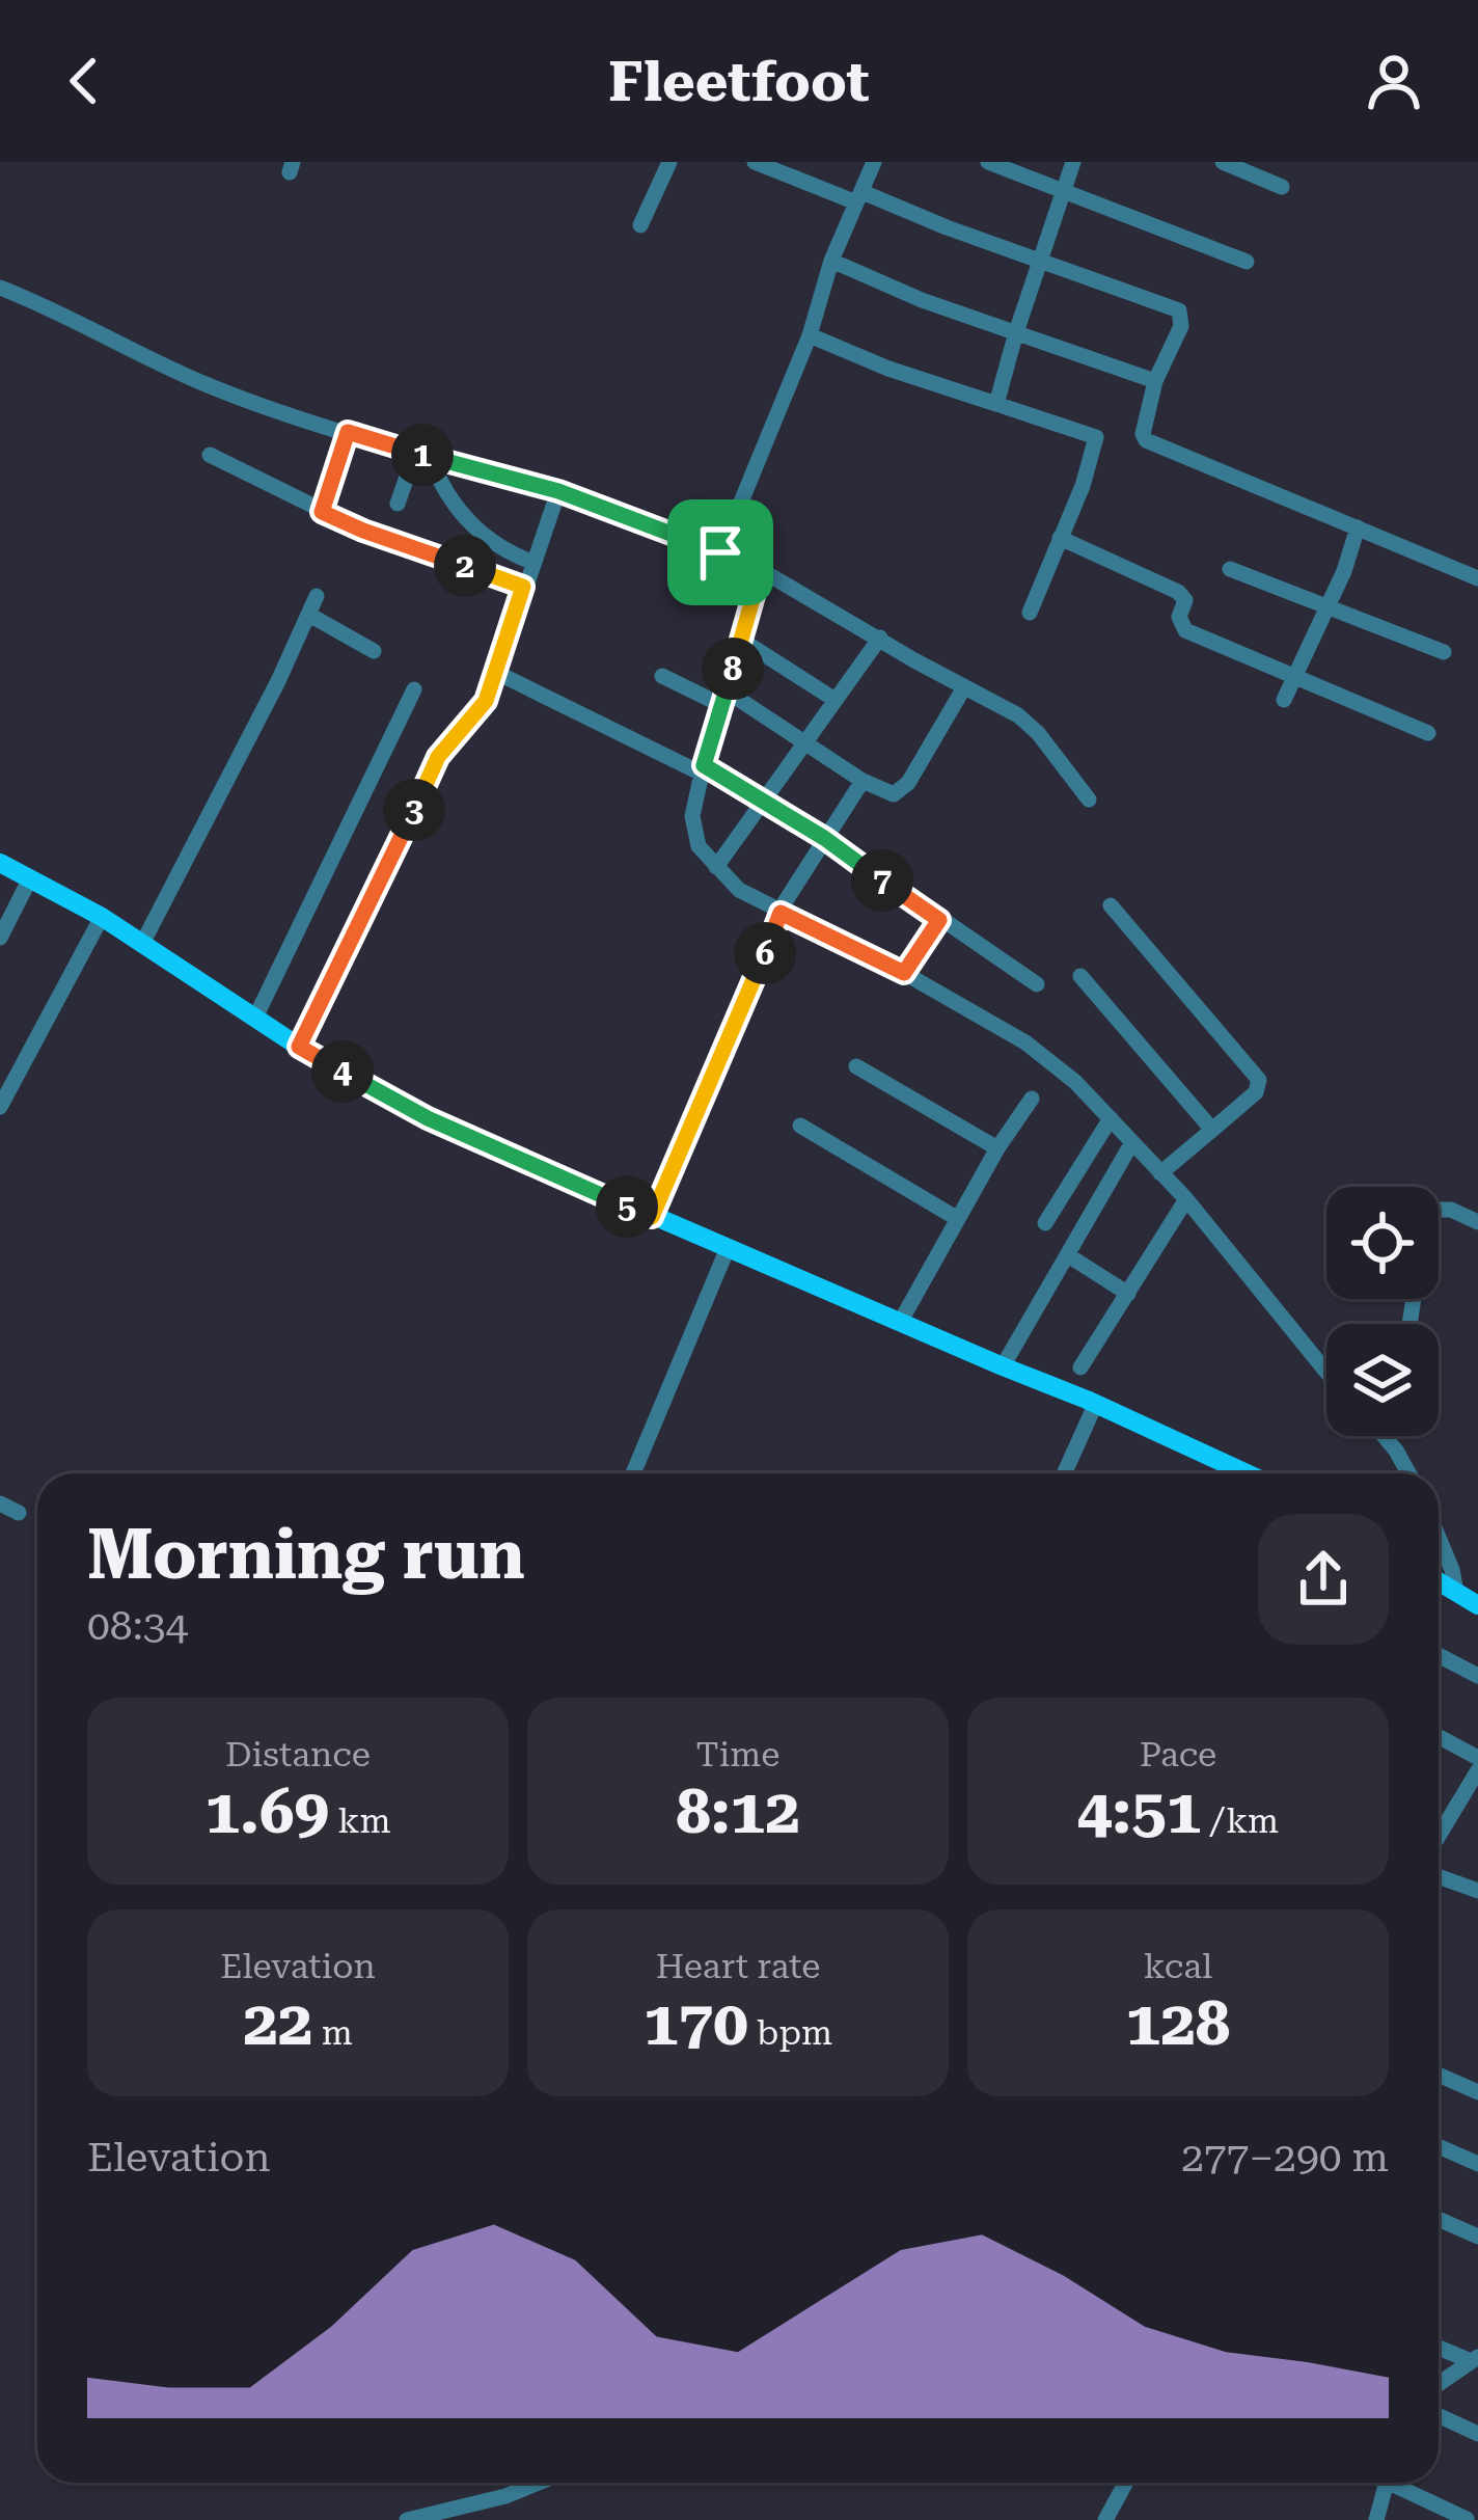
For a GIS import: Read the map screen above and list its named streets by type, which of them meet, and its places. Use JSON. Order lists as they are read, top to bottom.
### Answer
{
  "page": {
    "header": "Fleetfoot",
    "pins": [
      "1",
      "2",
      "8",
      "3",
      "7",
      "6",
      "4",
      "5"
    ],
    "heading": ["Morning run", "08:34"],
    "stats": [
      ["Distance", "1.69 km"],
      ["Time", "8:12"],
      ["Pace", "4:51 /km"],
      ["Elevation", "22 m"],
      ["Heart rate", "170 bpm"],
      ["kcal", "128"]
    ],
    "chart": ["Elevation", "277–290 m"]
  }
}
